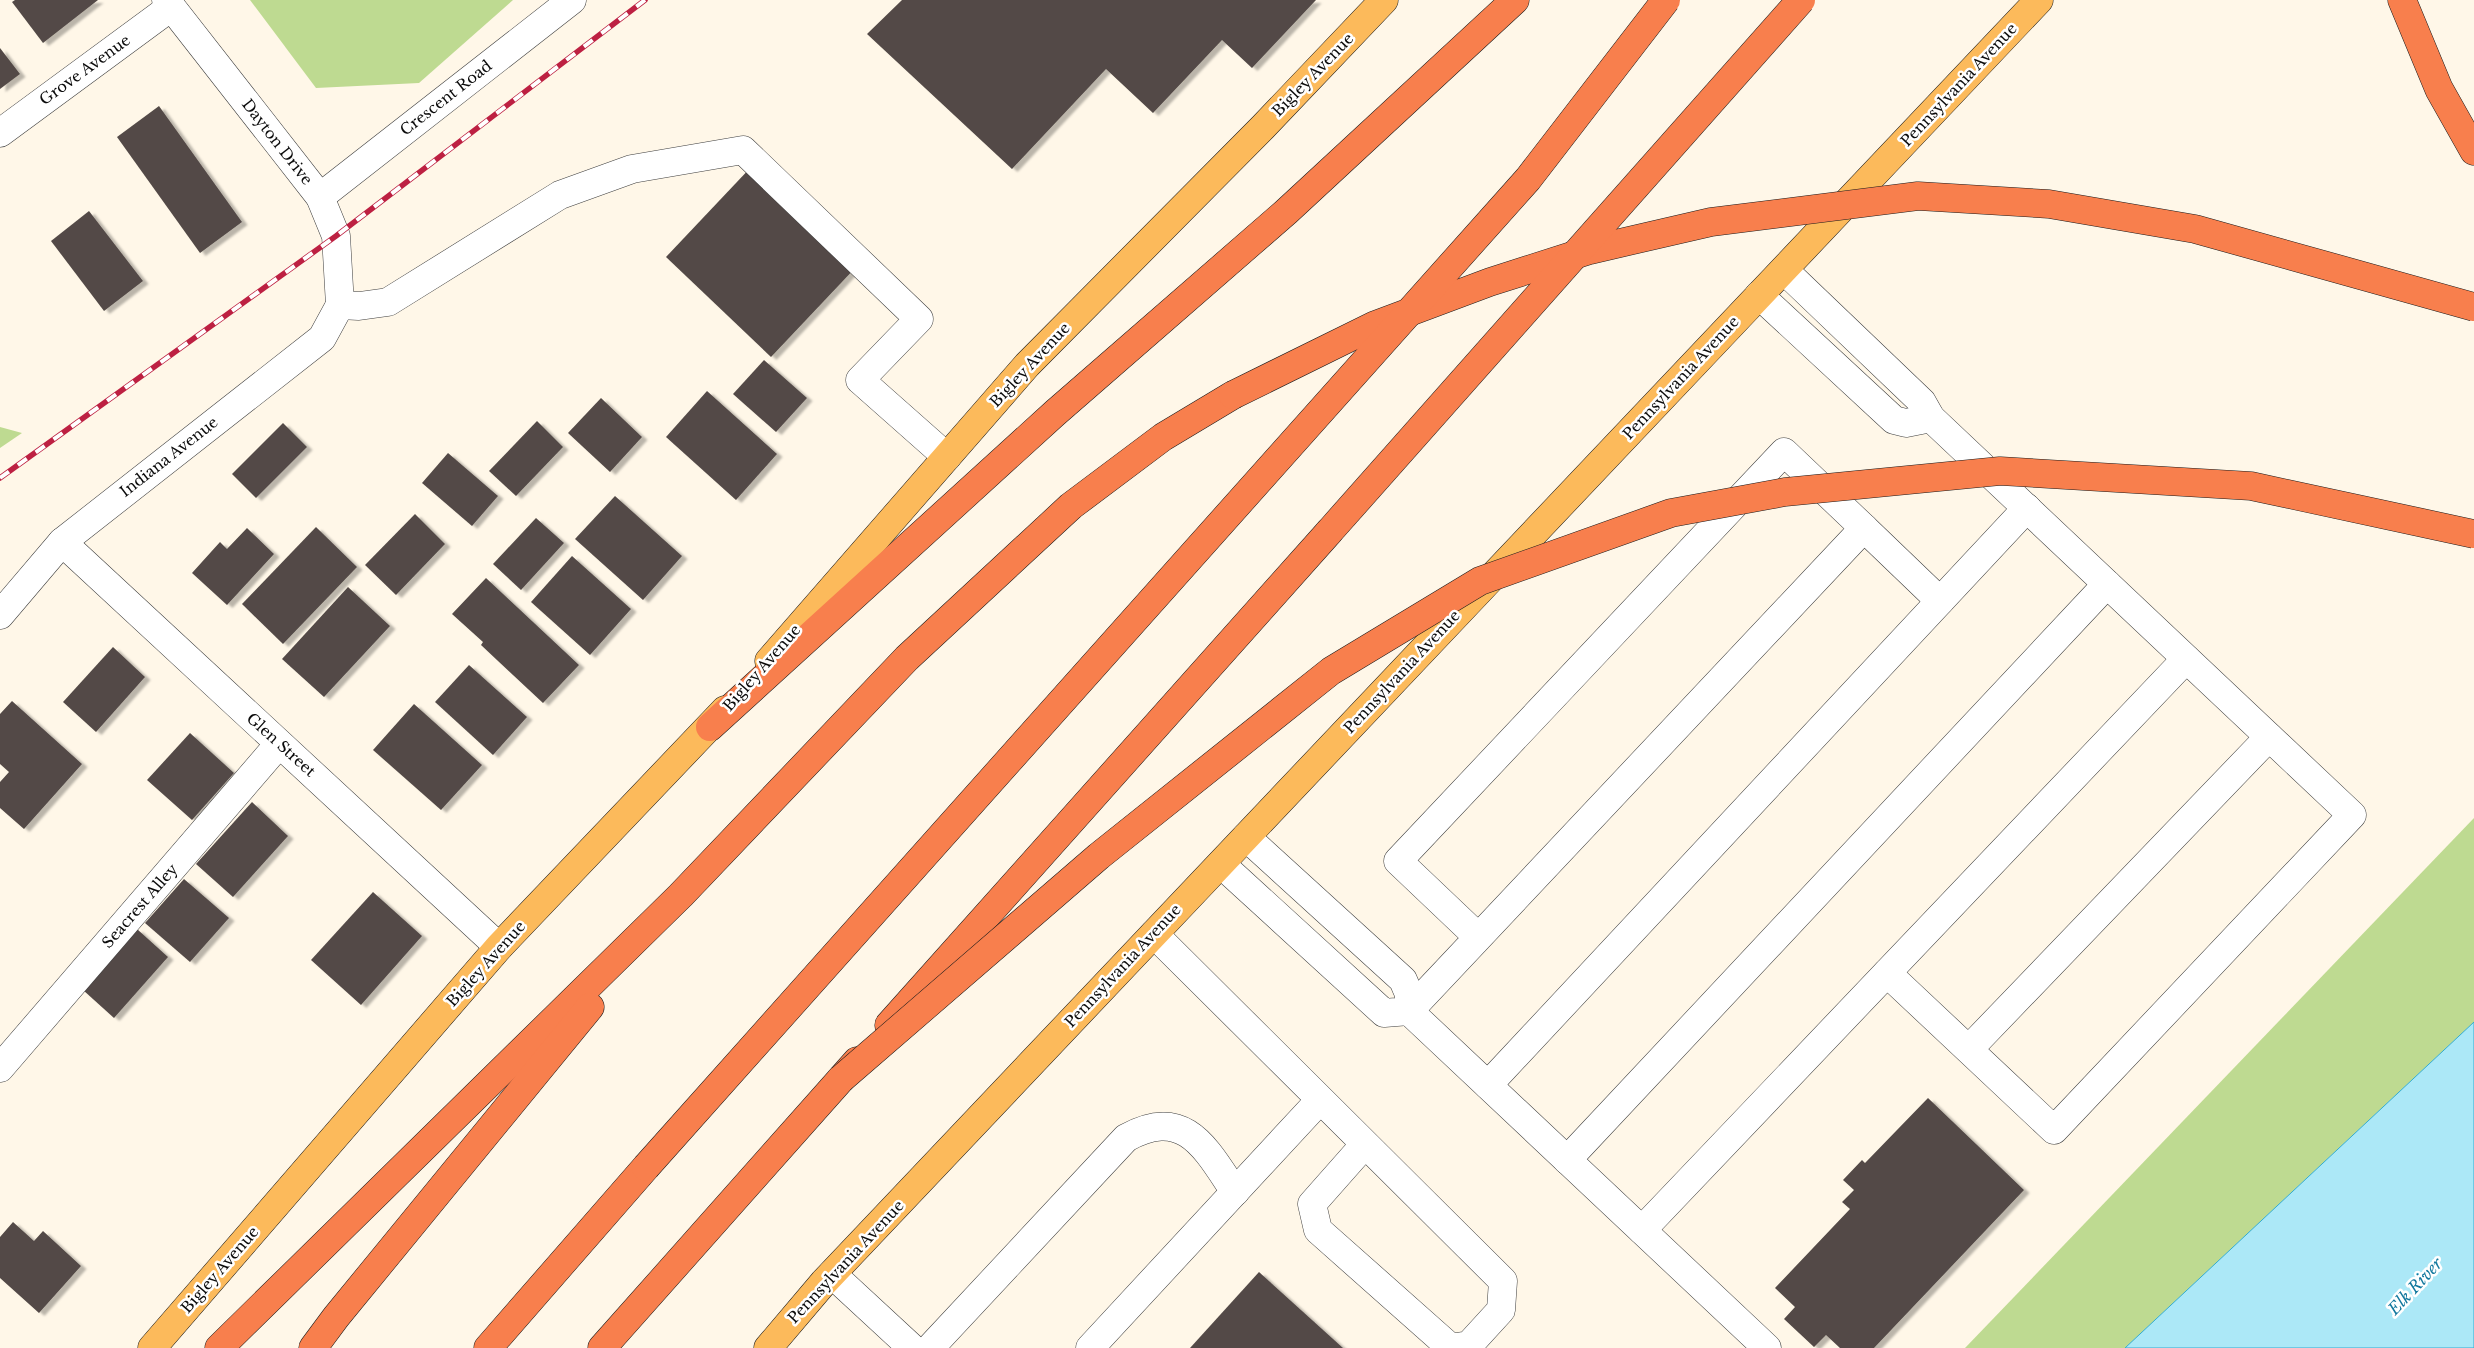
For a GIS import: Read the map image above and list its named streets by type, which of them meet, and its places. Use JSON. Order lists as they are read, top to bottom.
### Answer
{
  "streets": {
    "main road": ["Bigley Avenue", "Pennsylvania Avenue"],
    "street": [
      "Grove Avenue",
      "Crescent Road",
      "Dayton Drive",
      "Indiana Avenue",
      "Glen Street",
      "Seacrest Alley"
    ]
  },
  "crossings": [
    ["Grove Avenue", "Dayton Drive"],
    ["Bigley Avenue", "Glen Street"],
    ["Crescent Road", "Dayton Drive"],
    ["Dayton Drive", "Indiana Avenue"],
    ["Indiana Avenue", "Glen Street"],
    ["Glen Street", "Seacrest Alley"]
  ],
  "water": ["Elk River"]
}
